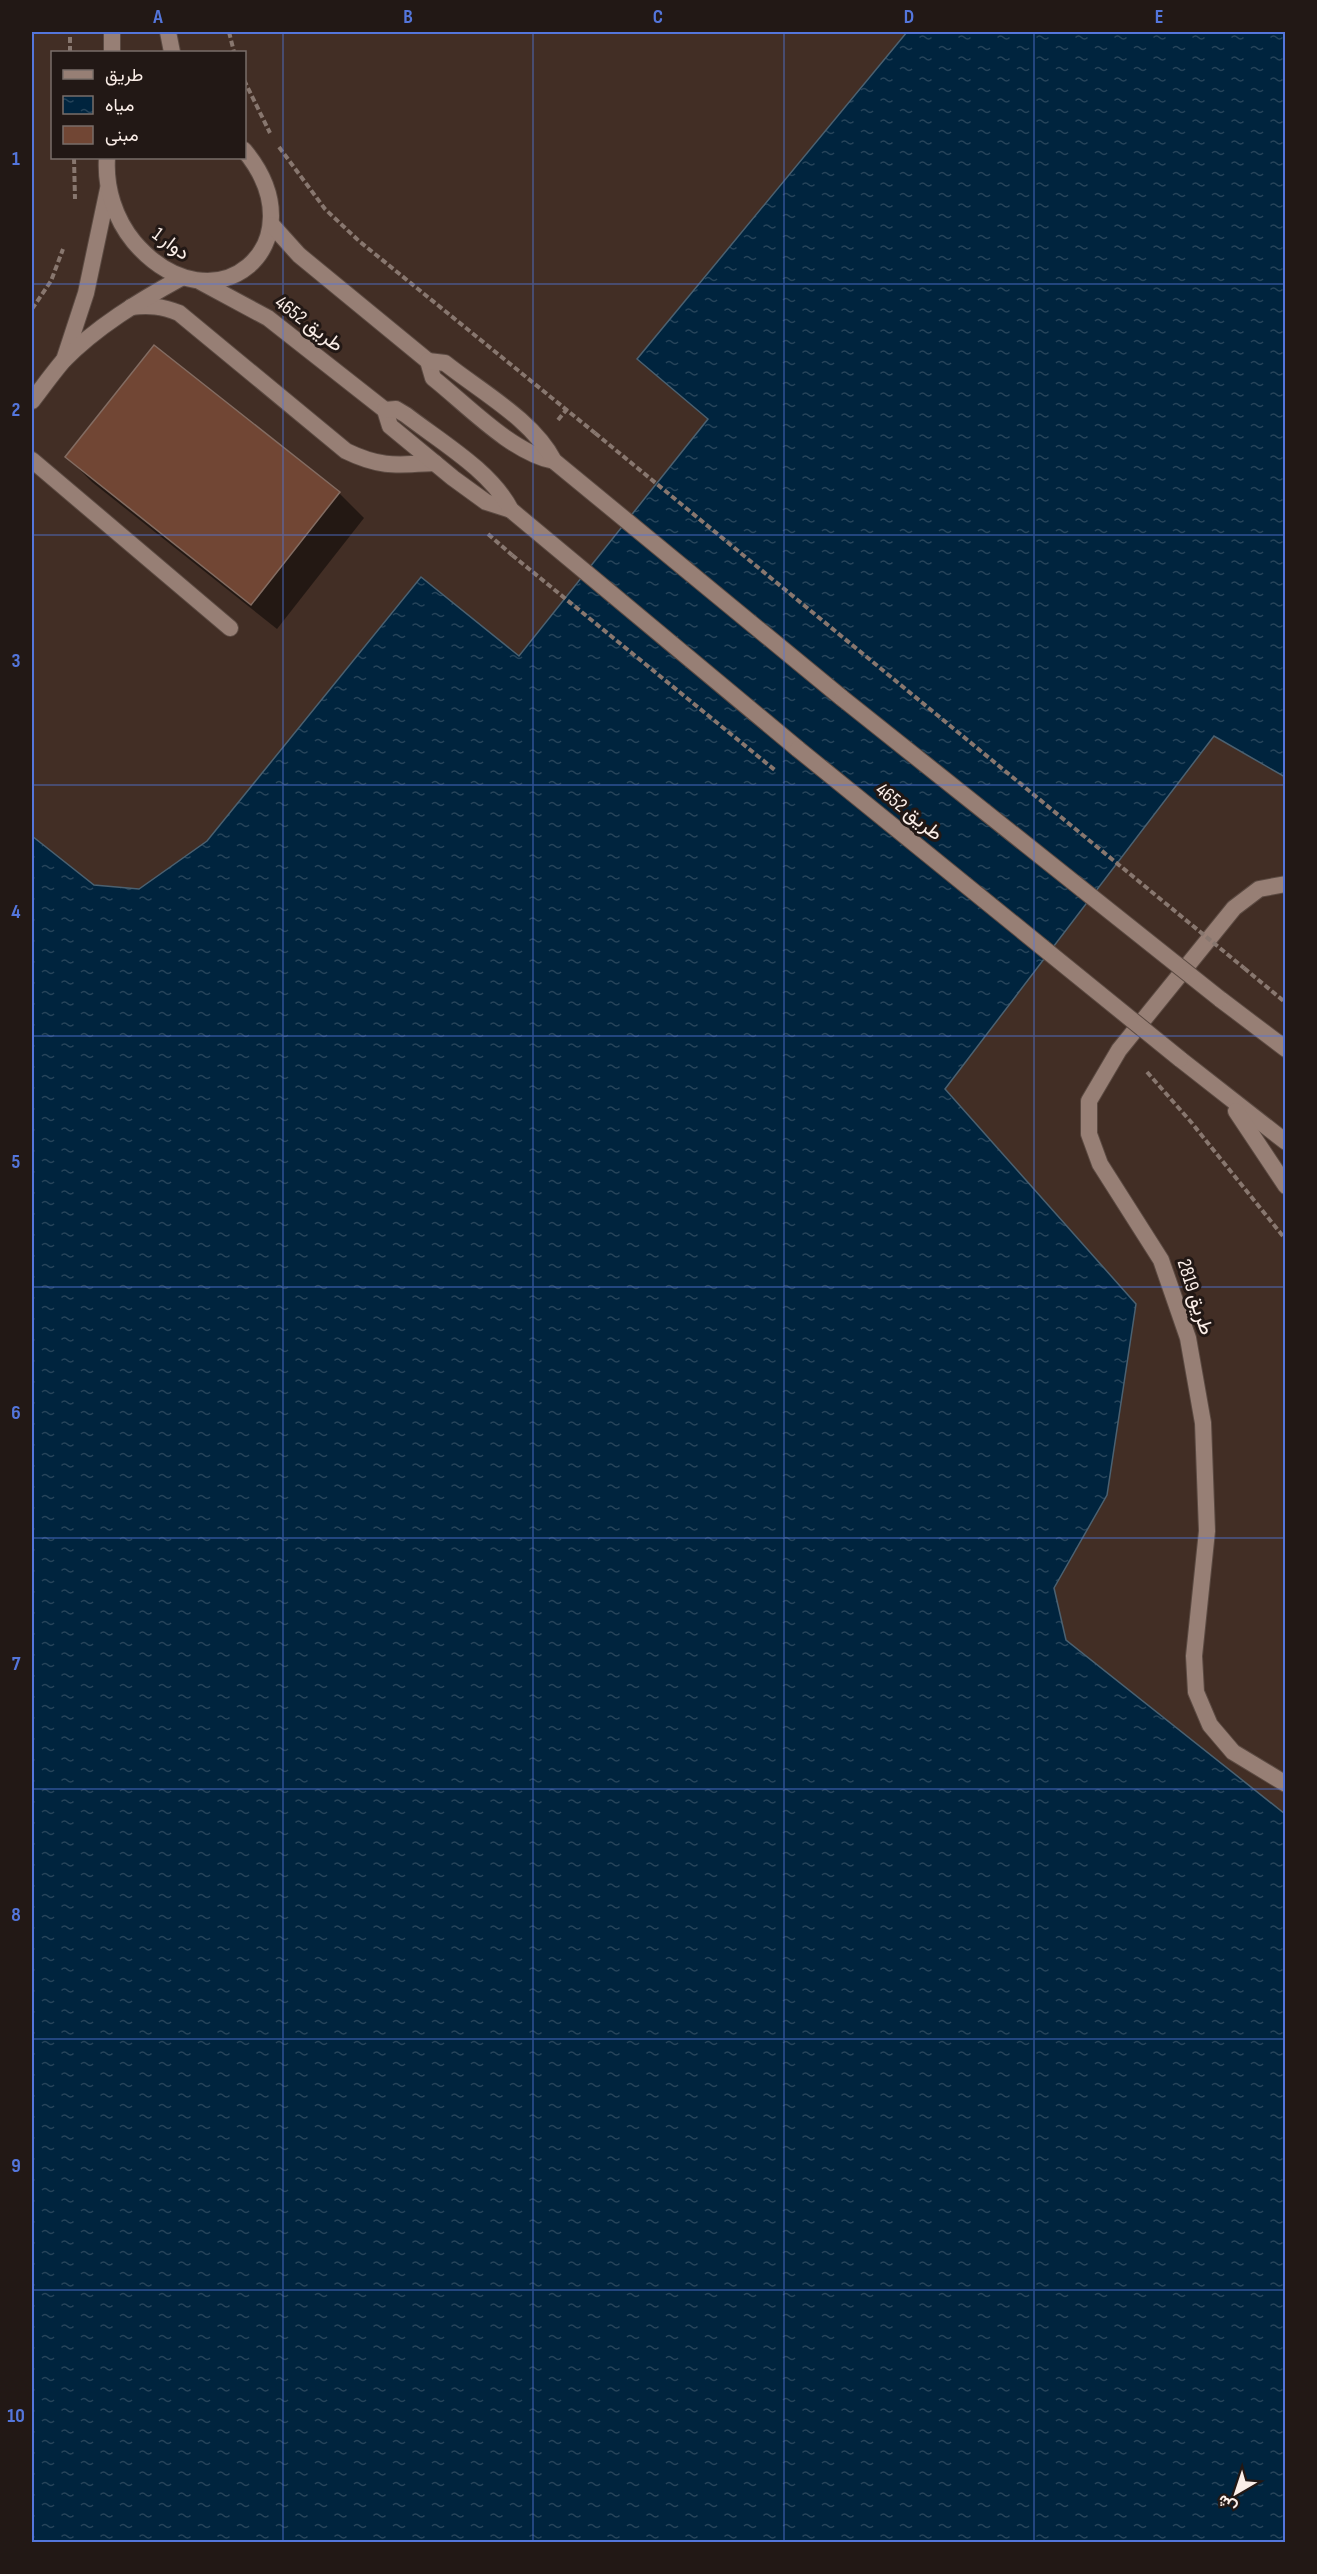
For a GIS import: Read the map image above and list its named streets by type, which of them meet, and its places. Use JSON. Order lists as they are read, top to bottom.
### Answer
{
  "streets": {
    "street": ["دوار 1", "طريق 4652", "طريق 2819"]
  },
  "crossings": [
    ["دوار 1", "طريق 4652"]
  ],
  "legend": ["طريق", "مياه", "مبنى"],
  "north": "bottom left",
  "grid": {
    "columns": [
      "A",
      "B",
      "C",
      "D",
      "E"
    ],
    "rows": [
      "1",
      "2",
      "3",
      "4",
      "5",
      "6",
      "7",
      "8",
      "9",
      "10"
    ]
  }
}
